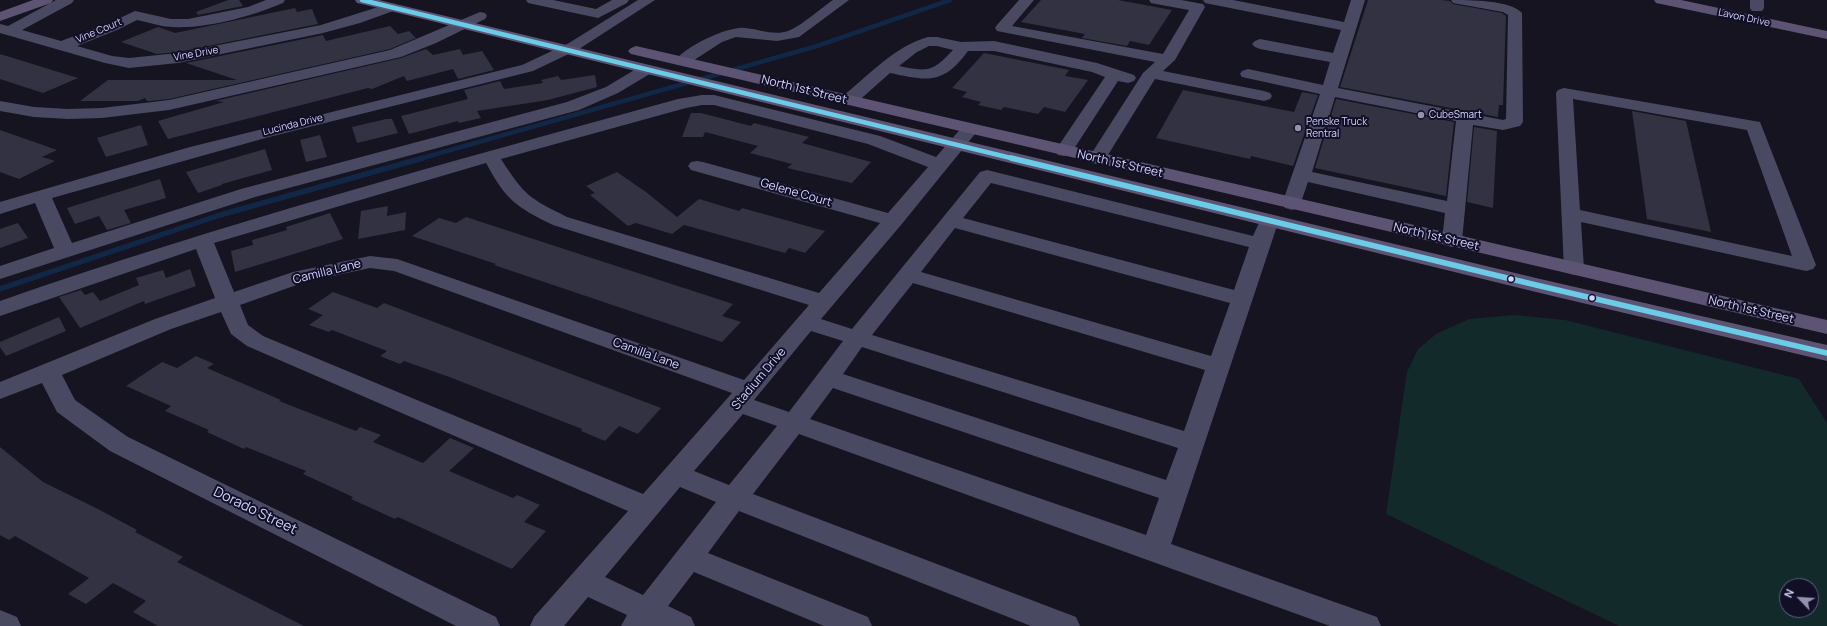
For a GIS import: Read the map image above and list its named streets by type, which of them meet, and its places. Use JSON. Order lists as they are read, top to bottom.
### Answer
{
  "streets": {
    "main road": ["Lavon Drive", "North 1st Street"],
    "street": [
      "Vine Court",
      "Vine Drive",
      "Lucinda Drive",
      "Gelene Court",
      "Camilla Lane",
      "Stadium Drive",
      "Dorado Street"
    ]
  },
  "crossings": [
    ["Vine Court", "Vine Drive"],
    ["Vine Drive", "North 1st Street"],
    ["North 1st Street", "Lucinda Drive"],
    ["North 1st Street", "Stadium Drive"],
    ["Gelene Court", "Stadium Drive"],
    ["Camilla Lane", "Stadium Drive"],
    ["Camilla Lane", "Dorado Street"]
  ],
  "places": ["CubeSmart", "Penske Truck Rentral"],
  "north": "top left"
}
